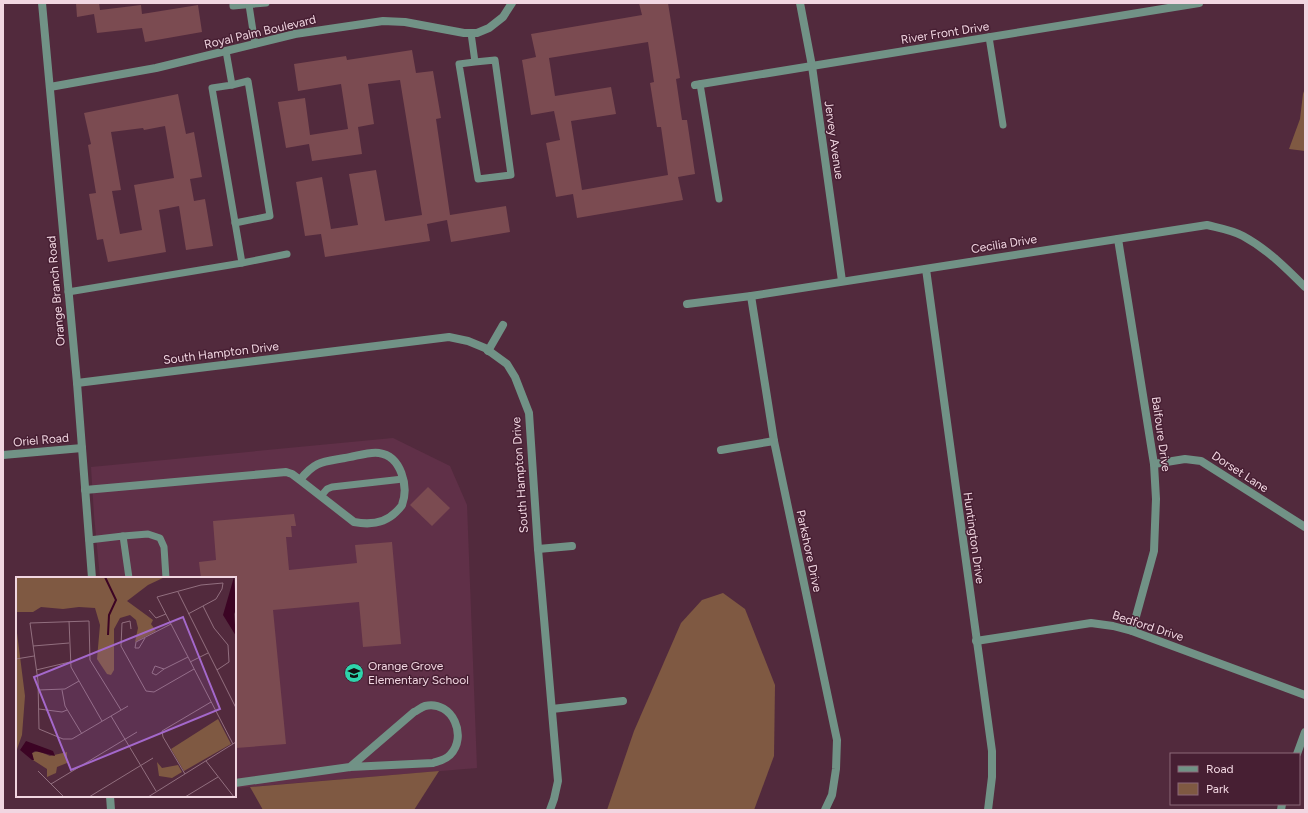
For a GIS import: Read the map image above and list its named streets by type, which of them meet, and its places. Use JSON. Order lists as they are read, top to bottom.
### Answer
{
  "streets": {
    "street": [
      "Royal Palm Boulevard",
      "River Front Drive",
      "Jervey Avenue",
      "Cecilia Drive",
      "Orange Branch Road",
      "South Hampton Drive",
      "Balfoure Drive",
      "Oriel Road",
      "Dorset Lane",
      "Huntington Drive",
      "Parkshore Drive",
      "Bedford Drive"
    ]
  },
  "crossings": [
    ["Royal Palm Boulevard", "Orange Branch Road"],
    ["River Front Drive", "Jervey Avenue"],
    ["Jervey Avenue", "Cecilia Drive"],
    ["Cecilia Drive", "Balfoure Drive"],
    ["Cecilia Drive", "Huntington Drive"],
    ["Cecilia Drive", "Parkshore Drive"],
    ["Orange Branch Road", "South Hampton Drive"],
    ["Orange Branch Road", "Oriel Road"],
    ["Balfoure Drive", "Dorset Lane"],
    ["Balfoure Drive", "Bedford Drive"],
    ["Huntington Drive", "Bedford Drive"]
  ],
  "places": {
    "school or university": ["Orange Grove Elementary School"]
  },
  "legend": ["Road", "Park"]
}
